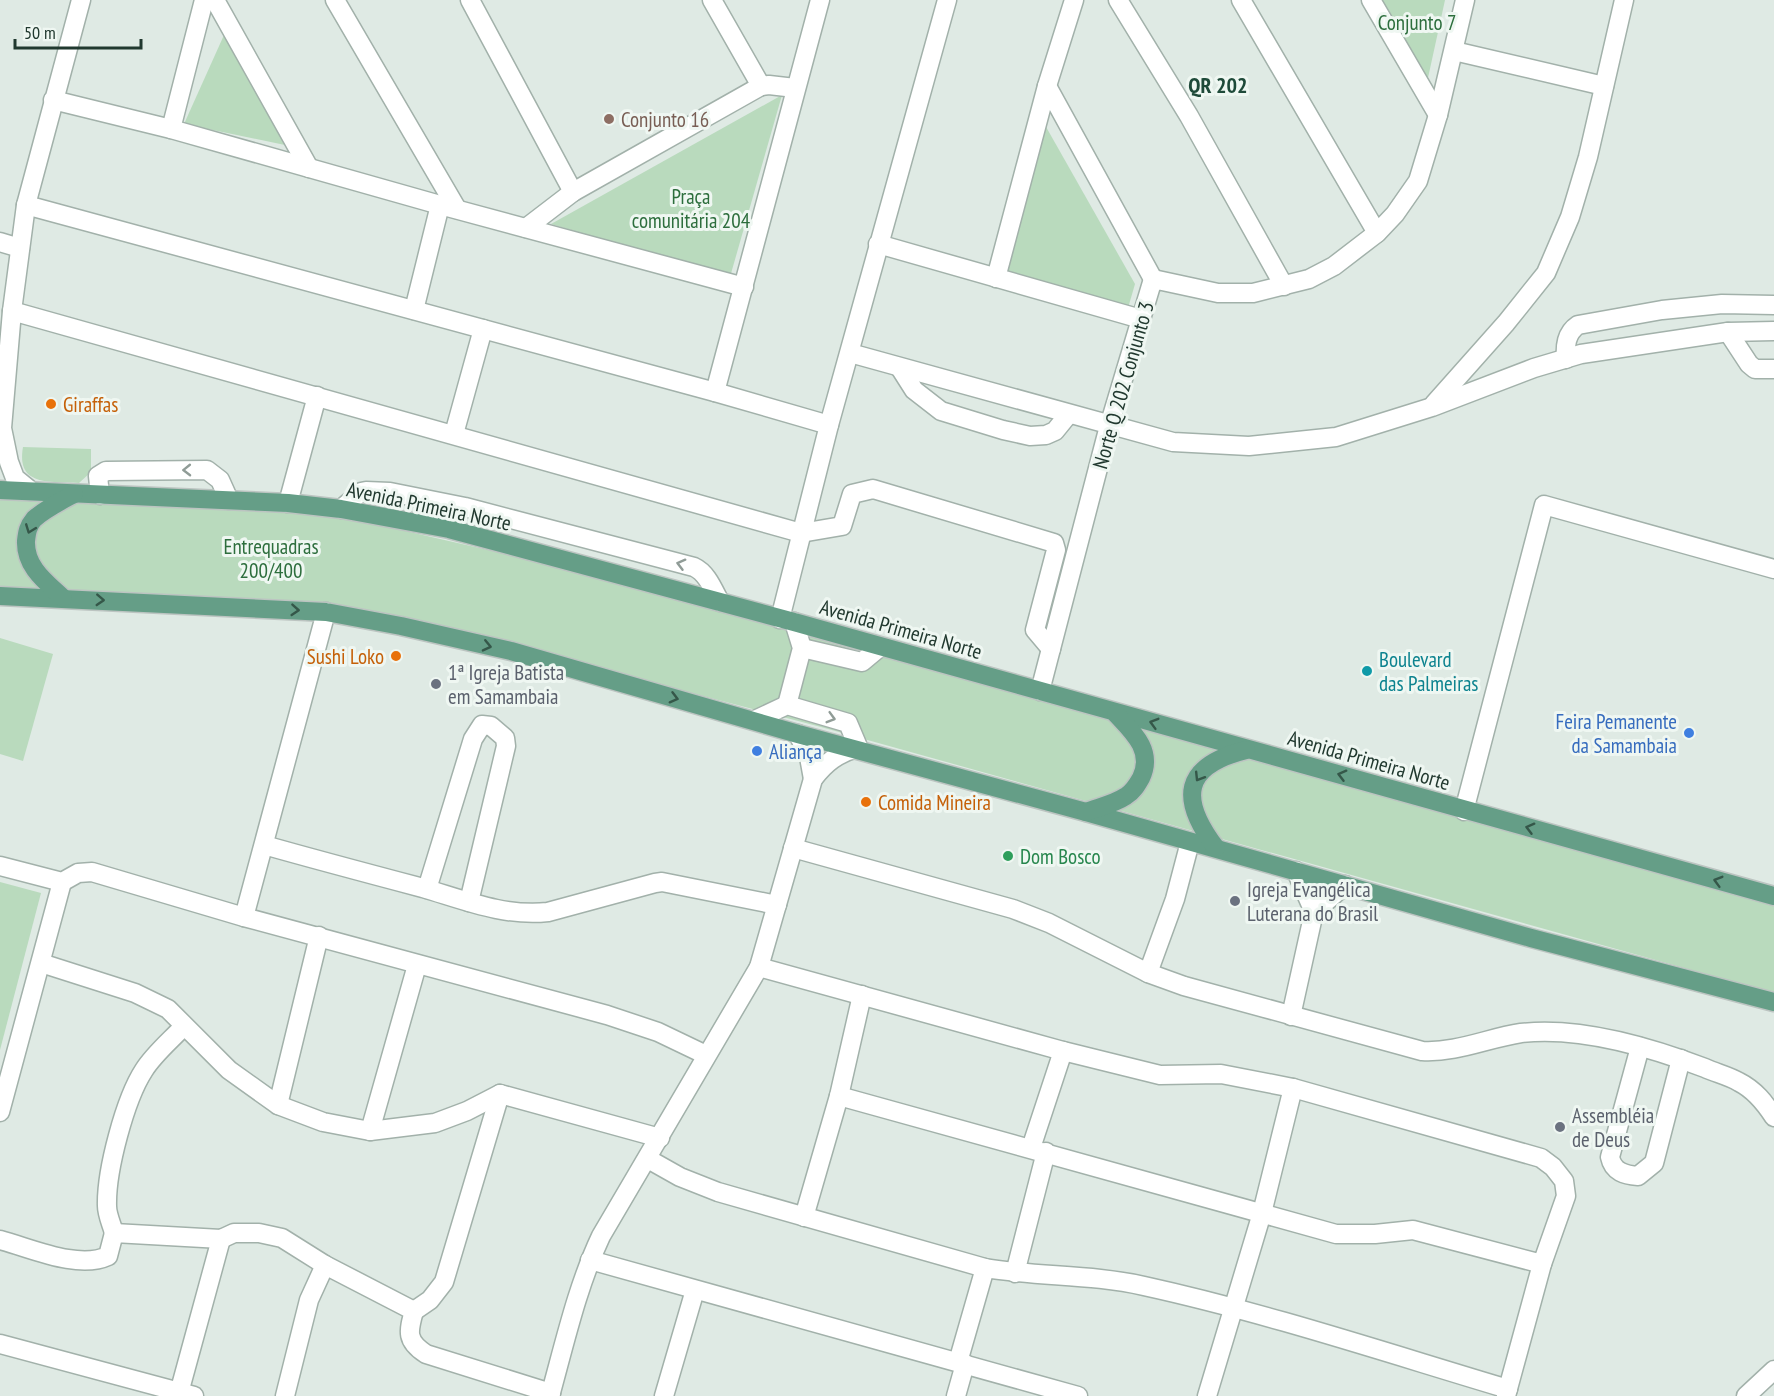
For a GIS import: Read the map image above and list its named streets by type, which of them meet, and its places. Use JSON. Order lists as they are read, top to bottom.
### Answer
{
  "streets": {
    "main road": ["Avenida Primeira Norte"],
    "street": ["Norte Q 202 Conjunto 3"]
  },
  "crossings": [
    ["Norte Q 202 Conjunto 3", "Avenida Primeira Norte"]
  ],
  "districts": ["QR 202"],
  "parks": ["Conjunto 7", "Praça comunitária 204", "Entrequadras 200/400"],
  "places": [
    "Conjunto 16",
    "Giraffas",
    "Sushi Loko",
    "Boulevard das Palmeiras",
    "1ª Igreja Batista em Samambaia",
    "Feira Pemanente da Samambaia",
    "Aliança",
    "Comida Mineira",
    "Dom Bosco",
    "Igreja Evangélica Luterana do Brasil",
    "Assembléia de Deus"
  ],
  "scale_bar": "50 m"
}
